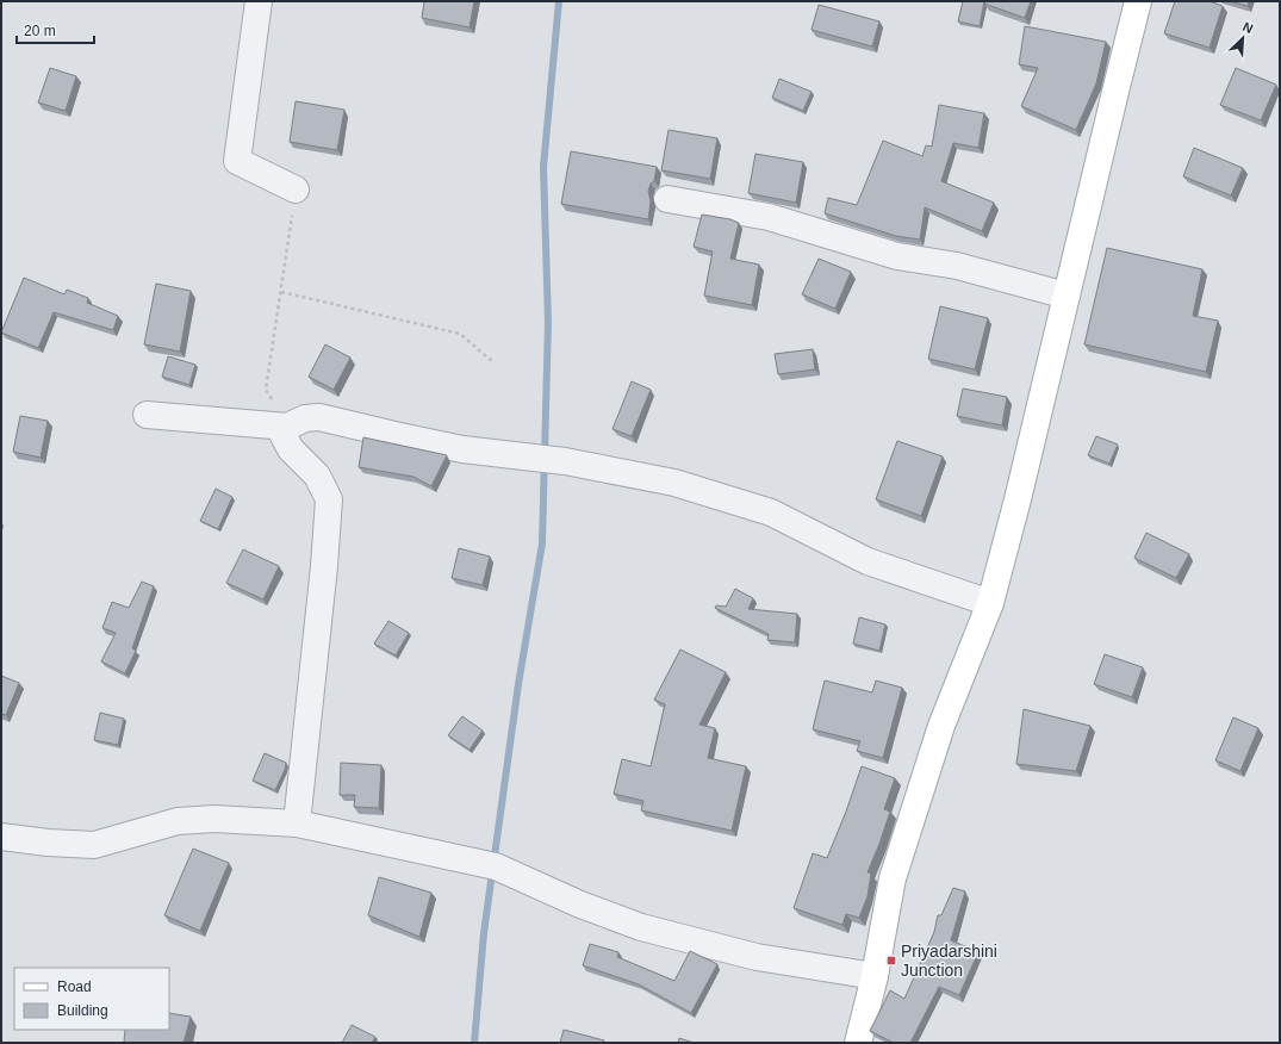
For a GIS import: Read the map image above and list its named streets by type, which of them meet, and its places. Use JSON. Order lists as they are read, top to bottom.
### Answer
{
  "places": {
    "transit": ["Priyadarshini Junction"]
  },
  "legend": ["Road", "Building"],
  "scale_bar": "20 m",
  "north": "top right"
}
